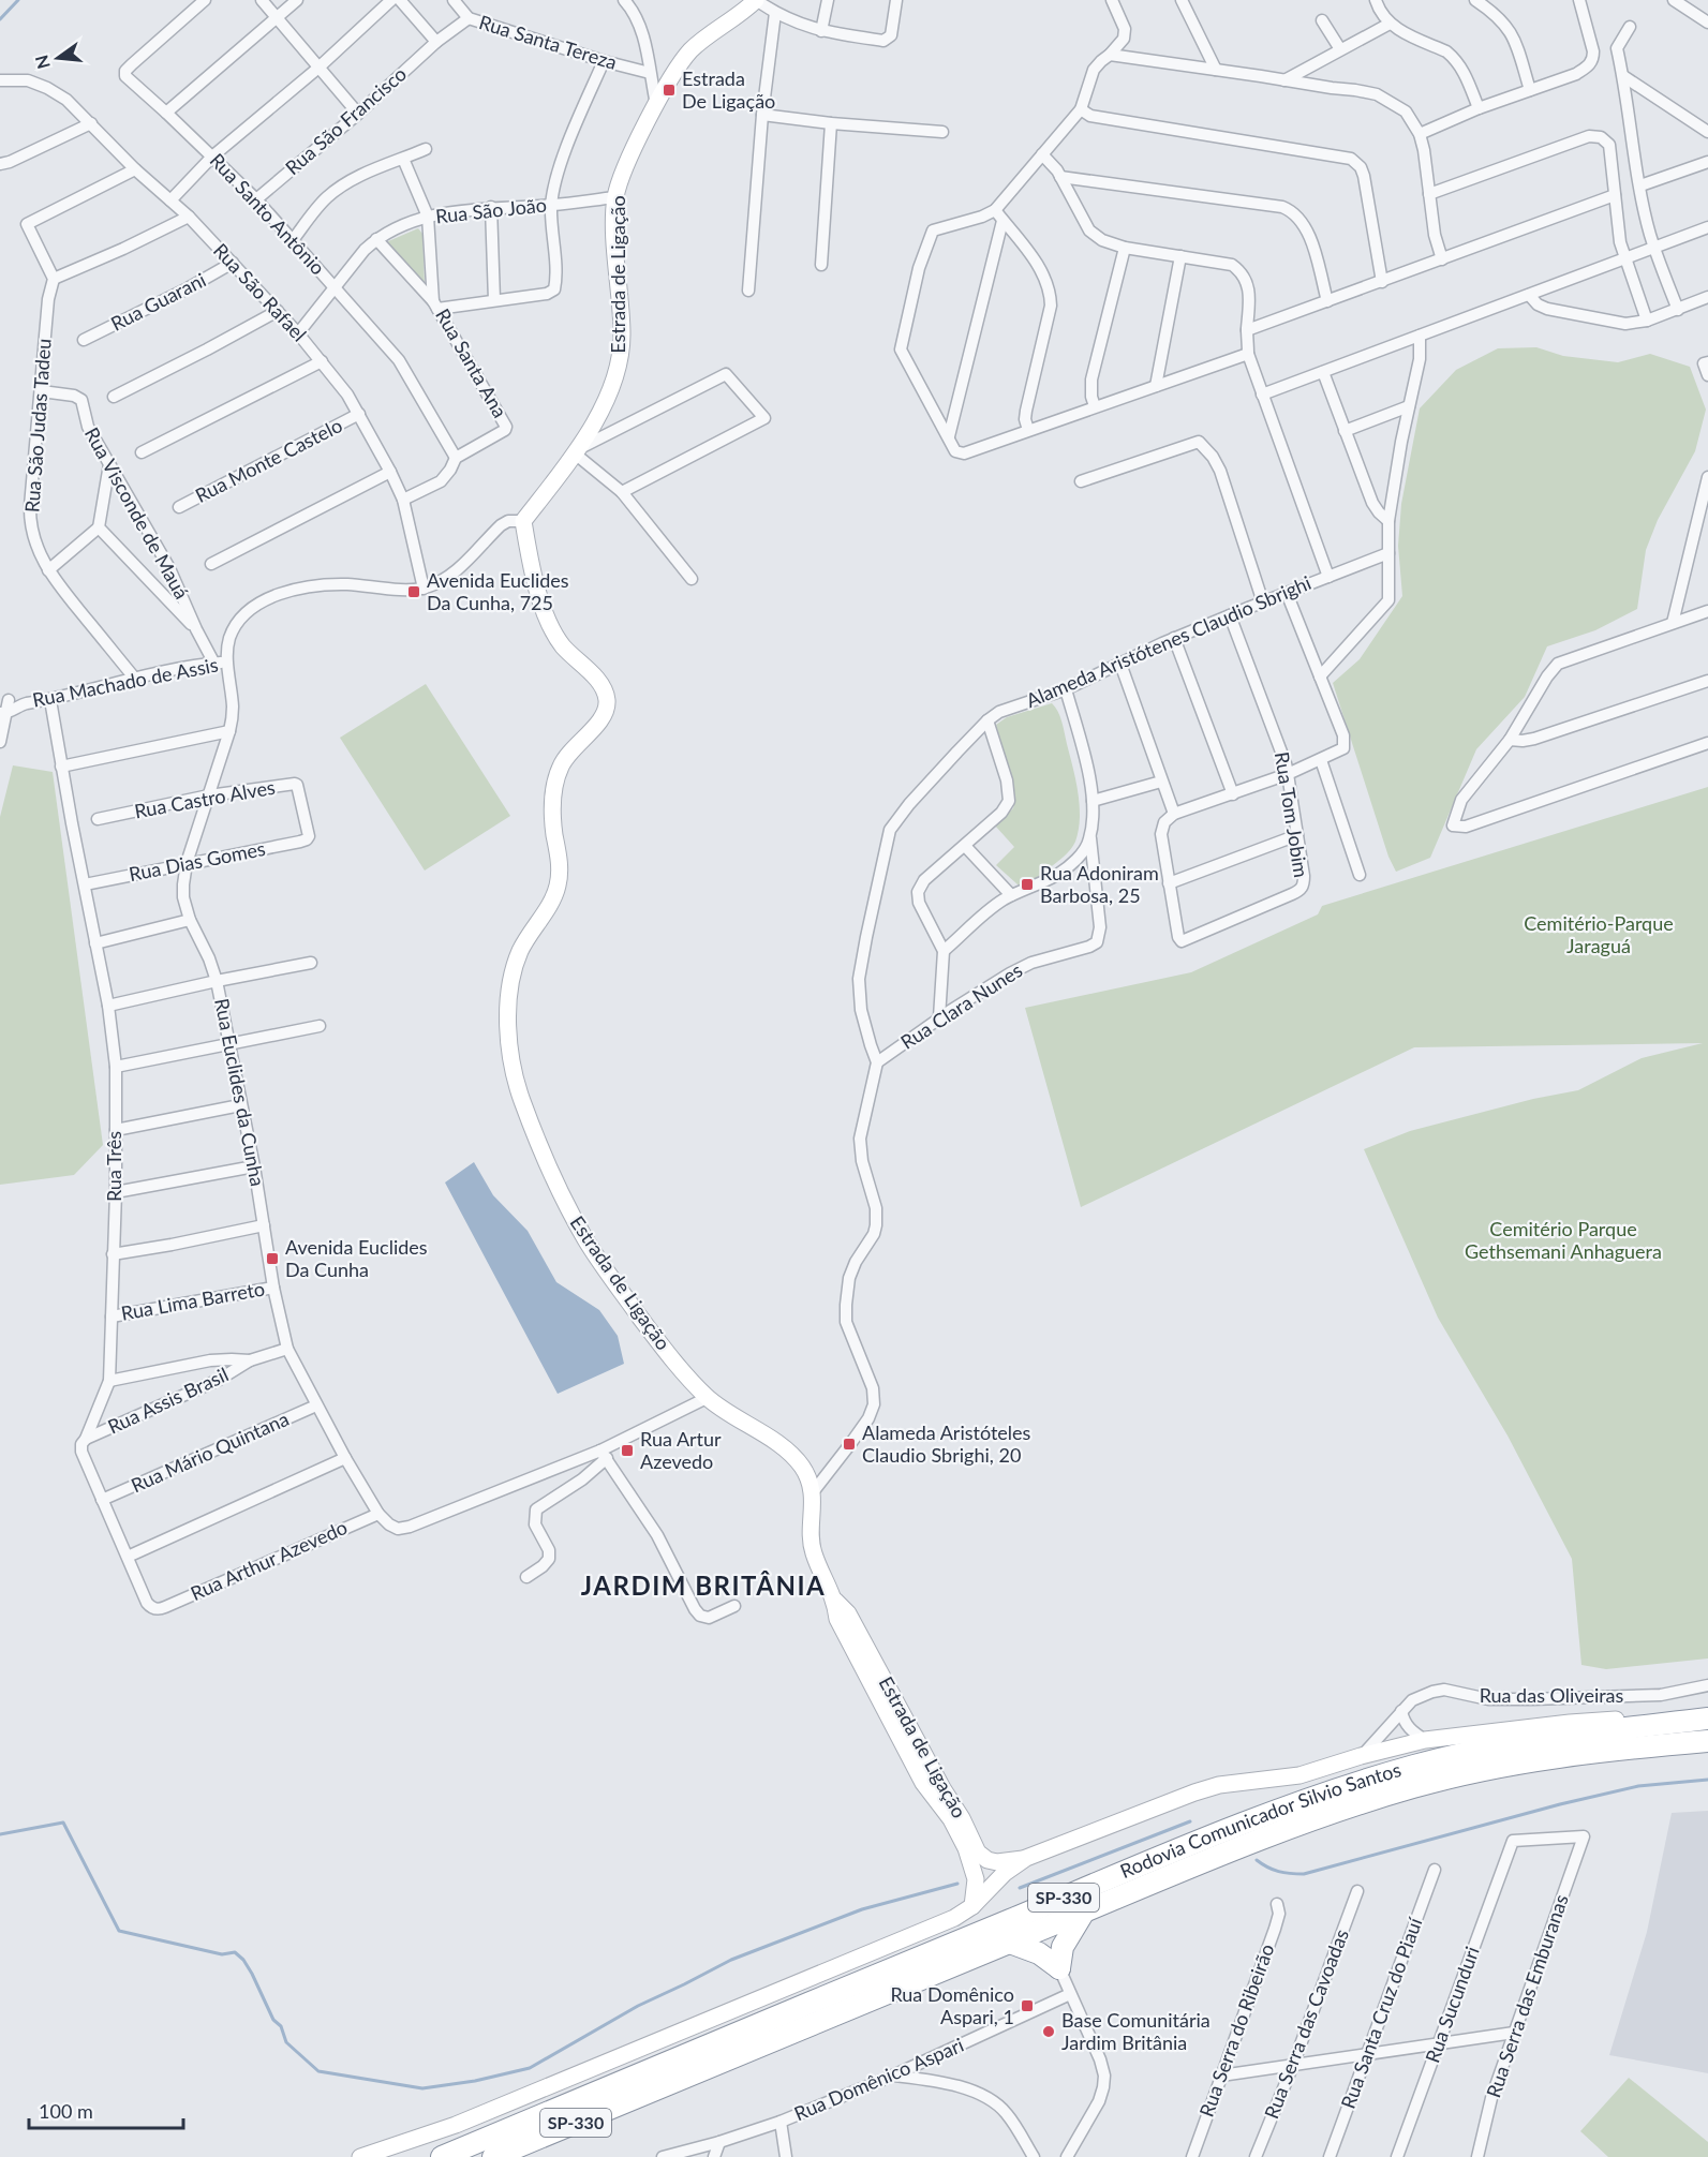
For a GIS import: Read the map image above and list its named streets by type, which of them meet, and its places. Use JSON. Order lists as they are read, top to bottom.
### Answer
{
  "streets": {
    "highway": ["Rodovia Comunicador Silvio Santos", "SP-330"],
    "main road": ["Estrada de Ligação"],
    "street": [
      "Rua Santa Tereza",
      "Rua São Francisco",
      "Rua São João",
      "Rua Santo Antônio",
      "Rua São Rafael",
      "Rua Guarani",
      "Rua Santa Ana",
      "Rua São Judas Tadeu",
      "Rua Monte Castelo",
      "Rua Visconde de Mauá",
      "Alameda Aristótenes Claudio Sbrighi",
      "Rua Machado de Assis",
      "Rua Castro Alves",
      "Rua Tom Jobim",
      "Rua Dias Gomes",
      "Rua Clara Nunes",
      "Rua Euclides da Cunha",
      "Rua Três",
      "Rua Lima Barreto",
      "Rua Assis Brasil",
      "Rua Mário Quintana",
      "Rua Arthur Azevedo",
      "Rua das Oliveiras",
      "Rua Serra das Emburanas",
      "Rua Sucunduri",
      "Rua Santa Cruz do Piauí",
      "Rua Serra das Cavoadas",
      "Rua Serra do Ribeirão",
      "Rua Domênico Aspari"
    ]
  },
  "crossings": [
    ["Rua Santa Tereza", "Rua São Francisco"],
    ["Rua São Francisco", "Rua Santo Antônio"],
    ["Rua São João", "Rua Santo Antônio"],
    ["Rua São João", "Estrada de Ligação"],
    ["Rua São João", "Rua São Rafael"],
    ["Rua São João", "Rua Santa Ana"],
    ["Rua Santo Antônio", "Rua Santa Ana"],
    ["Rua São Rafael", "Rua Guarani"],
    ["Rua São Rafael", "Rua Monte Castelo"],
    ["Rua São Rafael", "Rua Euclides da Cunha"],
    ["Rua São Judas Tadeu", "Rua Visconde de Mauá"],
    ["Rua São Judas Tadeu", "Rua Machado de Assis"],
    ["Rua Visconde de Mauá", "Rua Machado de Assis"],
    ["Alameda Aristótenes Claudio Sbrighi", "Rua Tom Jobim"],
    ["Alameda Aristótenes Claudio Sbrighi", "Rua Clara Nunes"],
    ["Rua Machado de Assis", "Rua Euclides da Cunha"],
    ["Rua Machado de Assis", "Rua Três"],
    ["Rua Castro Alves", "Rua Dias Gomes"],
    ["Rua Castro Alves", "Rua Euclides da Cunha"],
    ["Rua Dias Gomes", "Rua Euclides da Cunha"],
    ["Rua Dias Gomes", "Rua Três"],
    ["Rua Euclides da Cunha", "Rua Lima Barreto"],
    ["Rua Euclides da Cunha", "Rua Mário Quintana"],
    ["Rua Euclides da Cunha", "Rua Arthur Azevedo"],
    ["Rua Três", "Rua Lima Barreto"],
    ["Rua Três", "Rua Assis Brasil"],
    ["Rua Três", "Rua Mário Quintana"],
    ["Rua Três", "Rua Arthur Azevedo"],
    ["Rua Serra das Emburanas", "Rua Sucunduri"]
  ],
  "districts": ["JARDIM BRITÂNIA"],
  "parks": ["Cemitério-Parque Jaraguá", "Cemitério Parque Gethsemani Anhaguera"],
  "places": {
    "transit": [
      "Estrada De Ligação",
      "Avenida Euclides Da Cunha, 725",
      "Rua Adoniram Barbosa, 25",
      "Avenida Euclides Da Cunha",
      "Alameda Aristóteles Claudio Sbrighi, 20",
      "Rua Artur Azevedo",
      "Rua Domênico Aspari, 1"
    ],
    "other": ["Base Comunitária Jardim Britânia"]
  },
  "scale_bar": "100 m",
  "north": "left"
}
